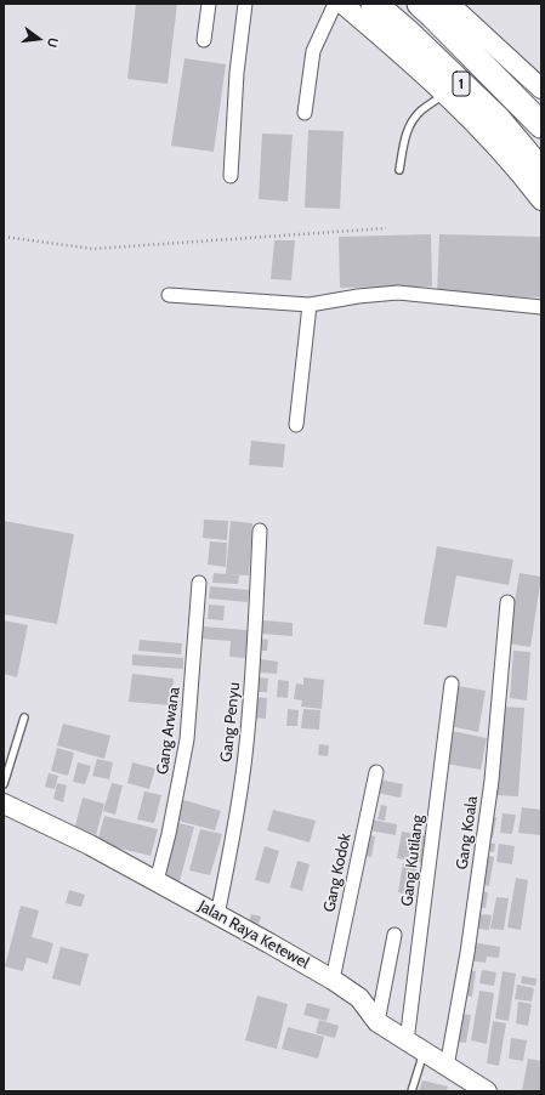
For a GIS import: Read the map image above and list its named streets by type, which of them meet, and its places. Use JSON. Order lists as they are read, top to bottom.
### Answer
{
  "streets": {
    "highway": ["1"],
    "street": [
      "Gang Penyu",
      "Gang Arwana",
      "Gang Koala",
      "Gang Kutilang",
      "Gang Kodok",
      "Jalan Raya Ketewel"
    ]
  },
  "crossings": [
    ["Gang Penyu", "Jalan Raya Ketewel"],
    ["Gang Arwana", "Jalan Raya Ketewel"],
    ["Gang Koala", "Jalan Raya Ketewel"],
    ["Gang Kutilang", "Jalan Raya Ketewel"],
    ["Gang Kodok", "Jalan Raya Ketewel"]
  ],
  "north": "right"
}
